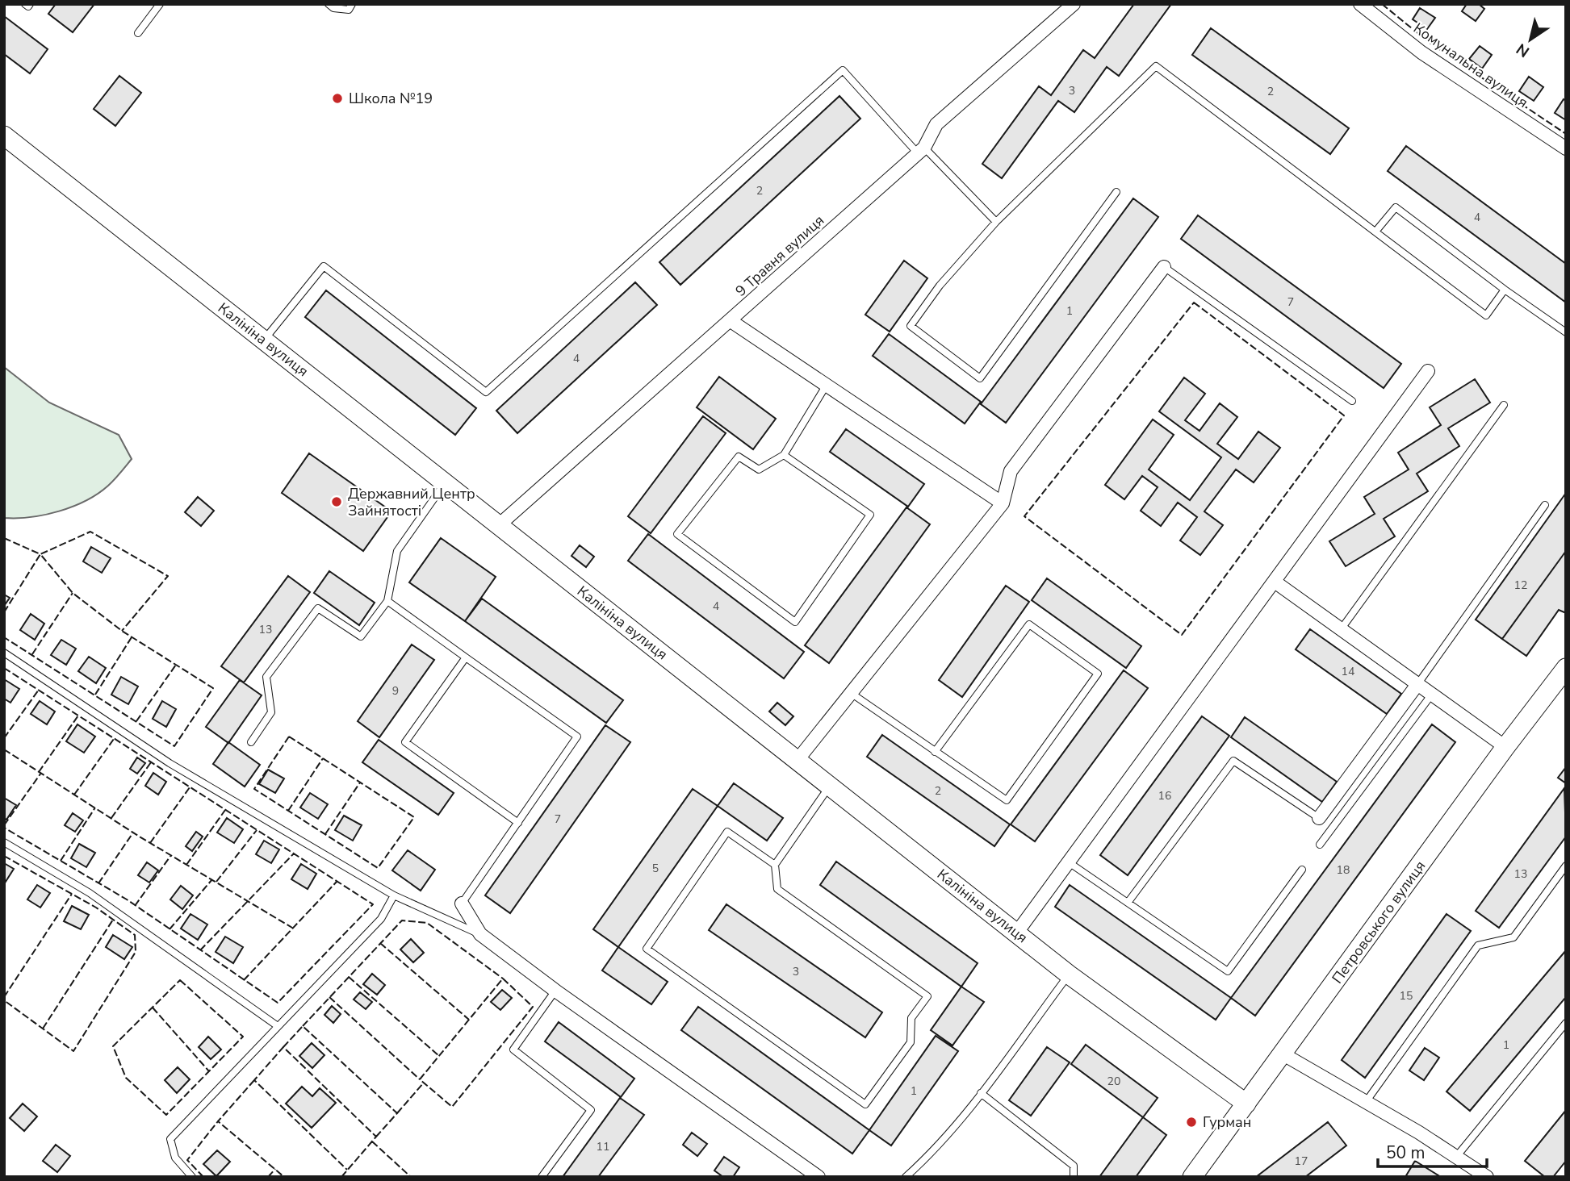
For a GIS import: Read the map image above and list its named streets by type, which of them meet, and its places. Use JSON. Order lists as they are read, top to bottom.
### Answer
{
  "streets": {
    "street": [
      "Комунальна вулиця",
      "9 Травня вулиця",
      "Калініна вулиця",
      "Петровського вулиця"
    ]
  },
  "crossings": [
    ["9 Травня вулиця", "Калініна вулиця"],
    ["Калініна вулиця", "Петровського вулиця"]
  ],
  "places": ["Школа №19", "Державний Центр Зайнятості", "Гурман"],
  "house_numbers": [
    "3",
    "2",
    "2",
    "4",
    "7",
    "1",
    "4",
    "12",
    "4",
    "13",
    "14",
    "9",
    "2",
    "16",
    "7",
    "5",
    "18",
    "13",
    "3",
    "15",
    "1",
    "20",
    "1",
    "11",
    "17"
  ],
  "scale_bar": "50 m",
  "north": "bottom left"
}
